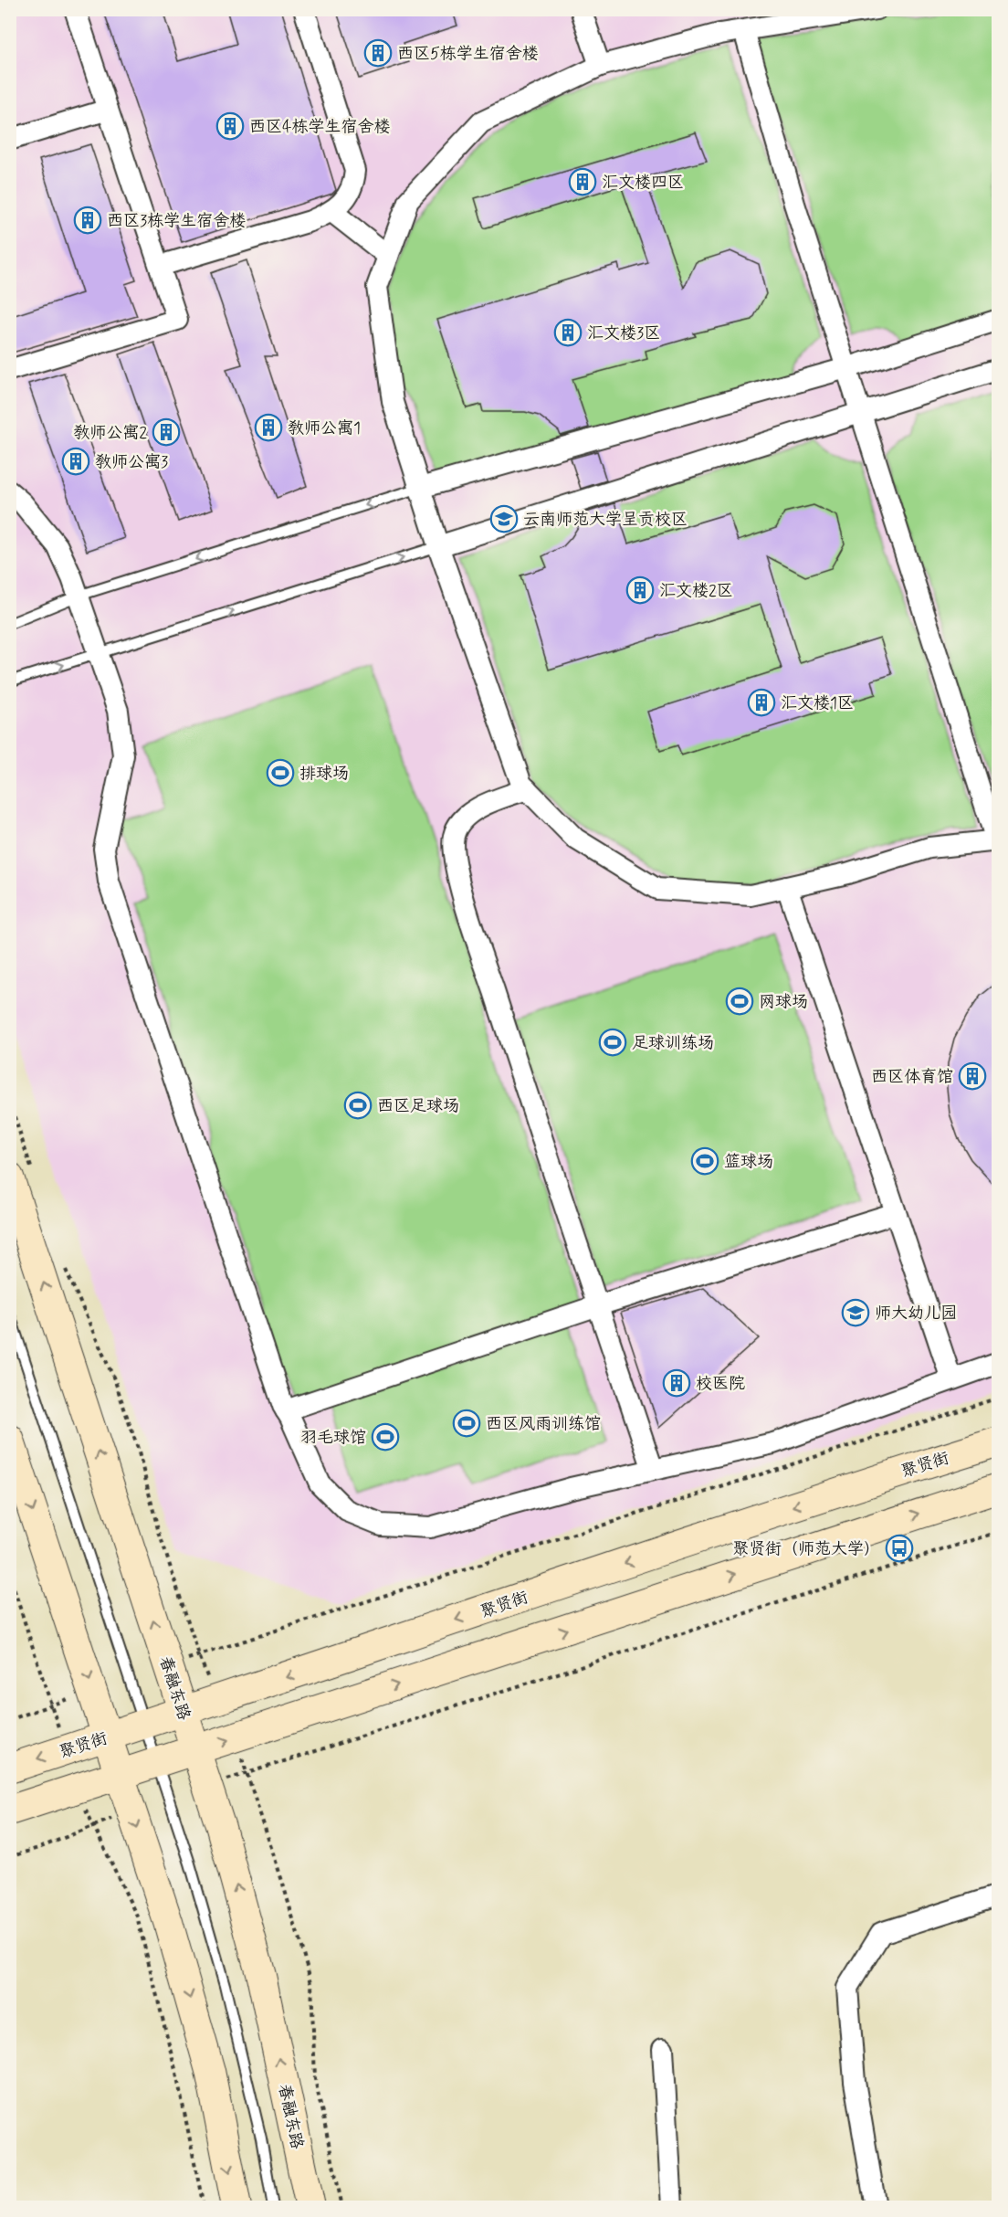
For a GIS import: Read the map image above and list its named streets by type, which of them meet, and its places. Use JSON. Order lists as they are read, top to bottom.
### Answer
{
  "streets": {
    "main road": ["聚贤街", "春融东路"]
  },
  "crossings": [
    ["聚贤街", "春融东路"]
  ],
  "places": {
    "building": [
      "西区5栋学生宿舍楼",
      "西区4栋学生宿舍楼",
      "汇文楼四区",
      "西区3栋学生宿舍楼",
      "汇文楼3区",
      "教师公寓1",
      "教师公寓2",
      "教师公寓3",
      "汇文楼2区",
      "汇文楼1区",
      "西区体育馆",
      "校医院"
    ],
    "school or university": ["云南师范大学呈贡校区", "师大幼儿园"],
    "sports": [
      "排球场",
      "网球场",
      "足球训练场",
      "西区足球场",
      "篮球场",
      "西区风雨训练馆",
      "羽毛球馆"
    ],
    "bus stop": ["聚贤街（师范大学）"]
  }
}
